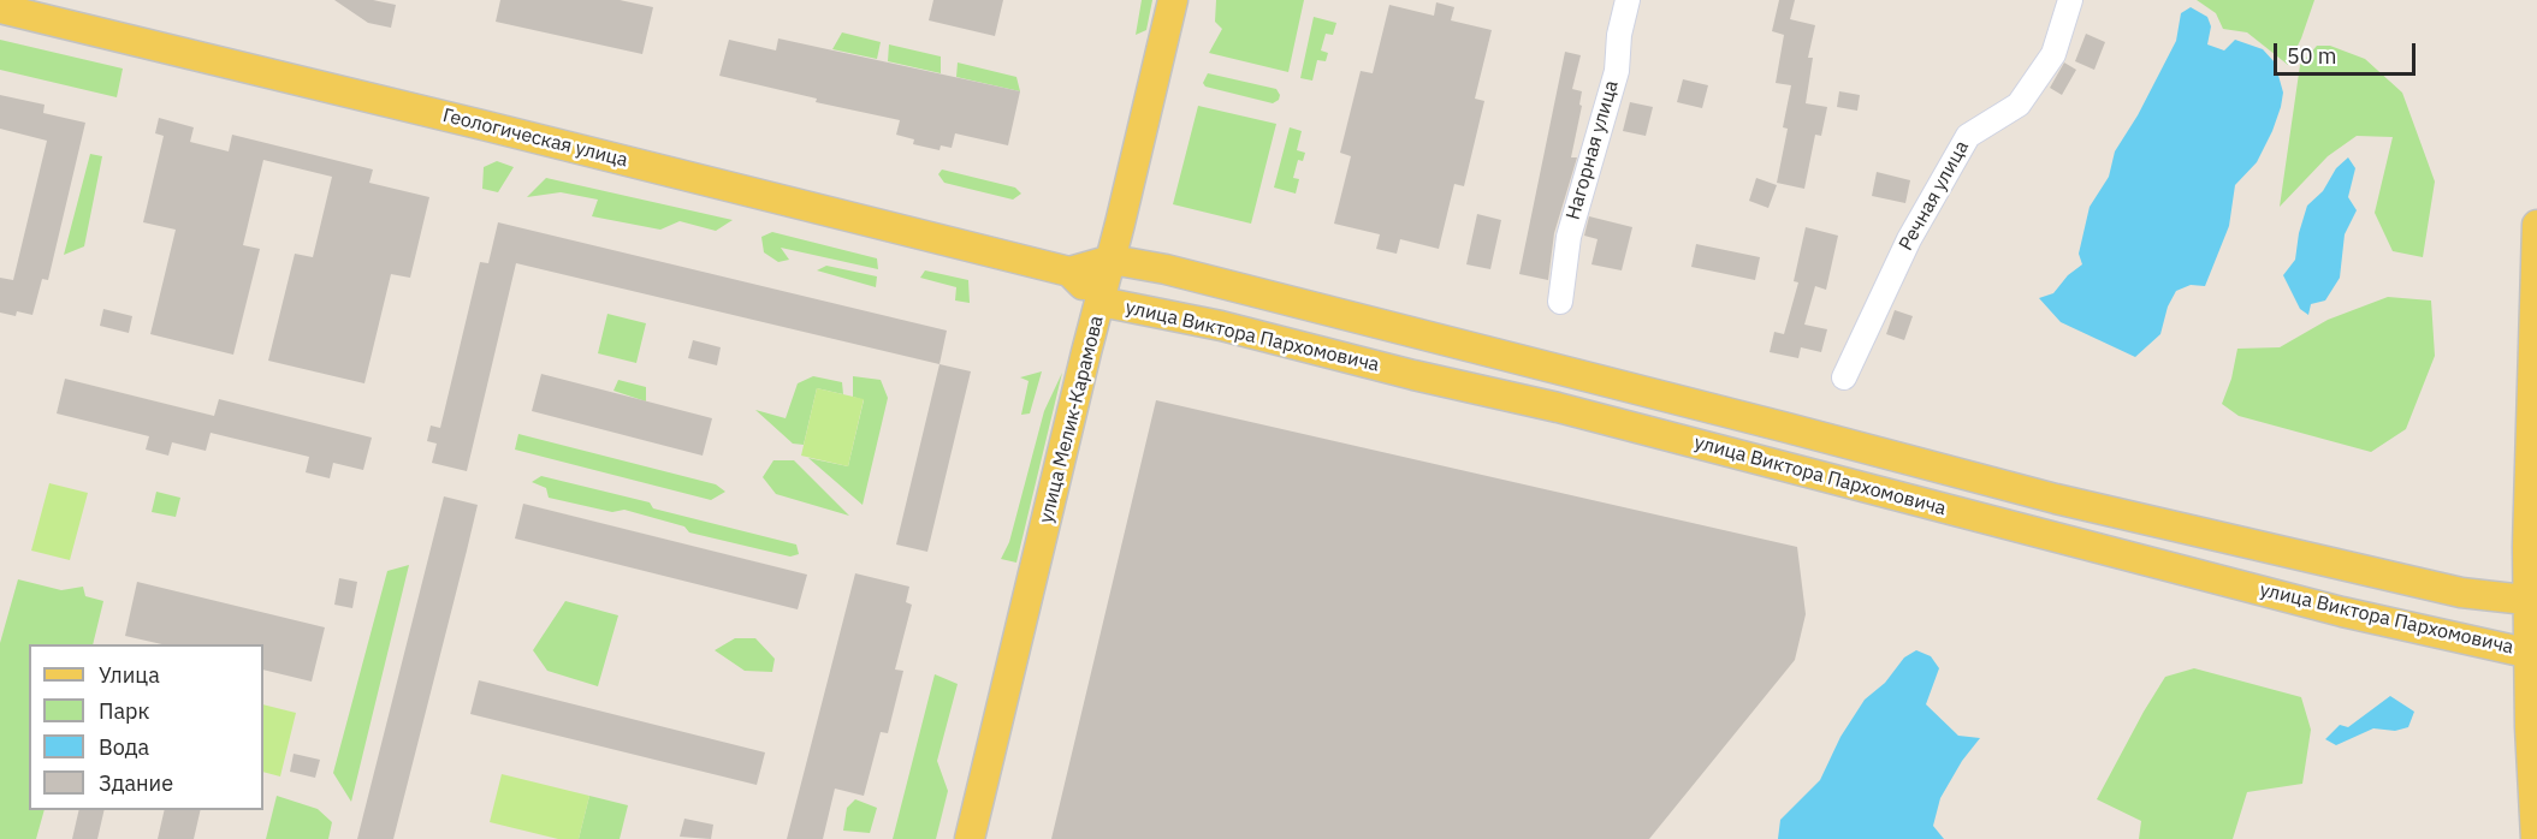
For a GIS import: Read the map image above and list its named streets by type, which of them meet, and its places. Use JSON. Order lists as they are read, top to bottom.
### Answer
{
  "streets": {
    "main road": ["Геологическая улица", "улица Виктора Пархомовича", "улица Мелик-Карамова"],
    "street": ["Нагорная улица", "Речная улица"]
  },
  "crossings": [
    ["Геологическая улица", "улица Виктора Пархомовича"],
    ["Геологическая улица", "улица Мелик-Карамова"],
    ["улица Виктора Пархомовича", "улица Мелик-Карамова"]
  ],
  "legend": [
    "Улица",
    "Парк",
    "Вода",
    "Здание"
  ],
  "scale_bar": "50 m"
}
